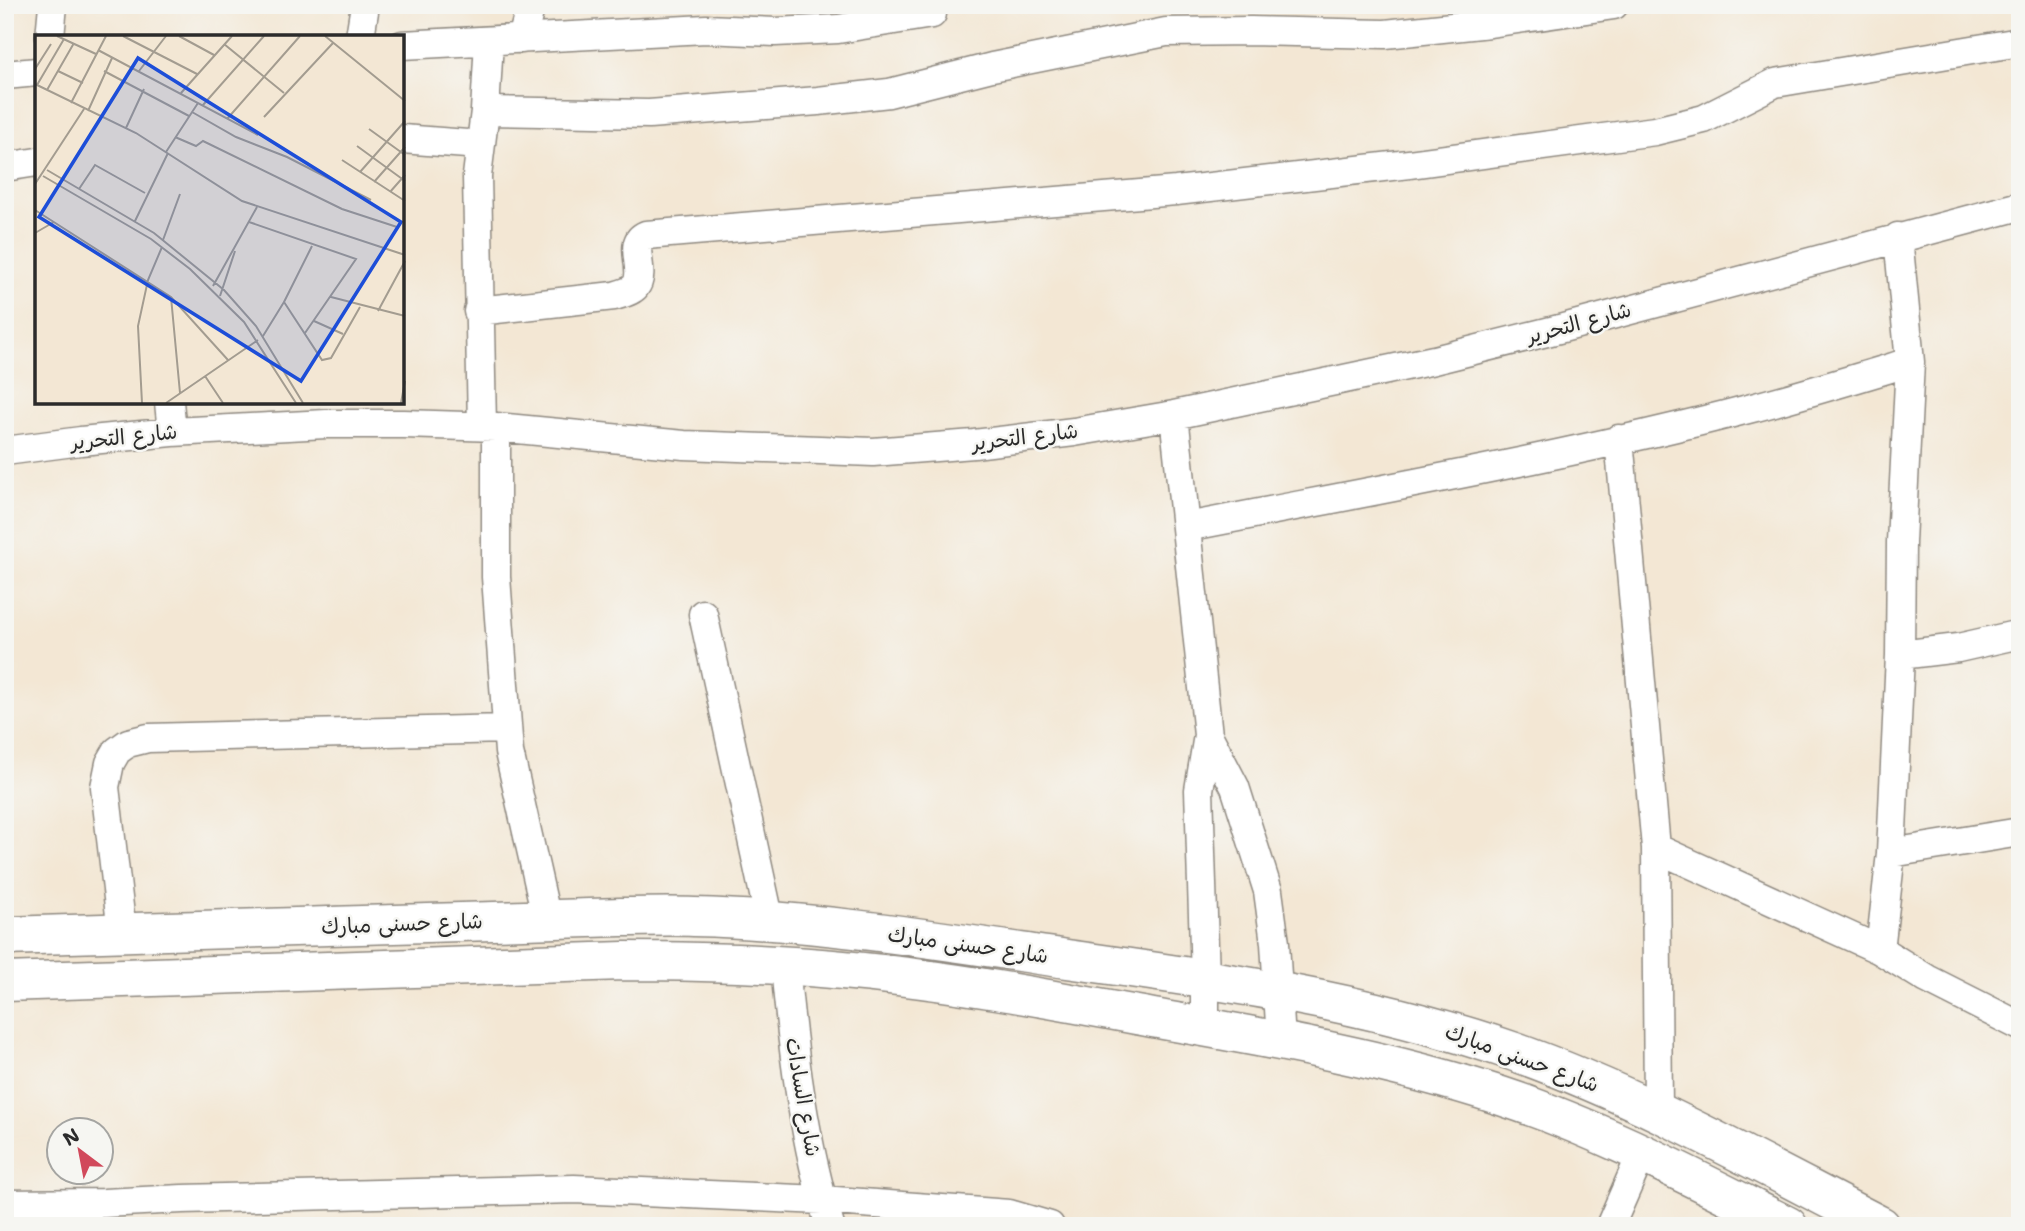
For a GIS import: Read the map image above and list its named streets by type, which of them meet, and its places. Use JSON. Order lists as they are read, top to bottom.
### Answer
{
  "streets": {
    "main road": ["شارع حسنى مبارك"],
    "street": ["شارع التحرير", "شارع السادات"]
  },
  "crossings": [
    ["شارع حسنى مبارك", "شارع السادات"]
  ],
  "north": "top left"
}
